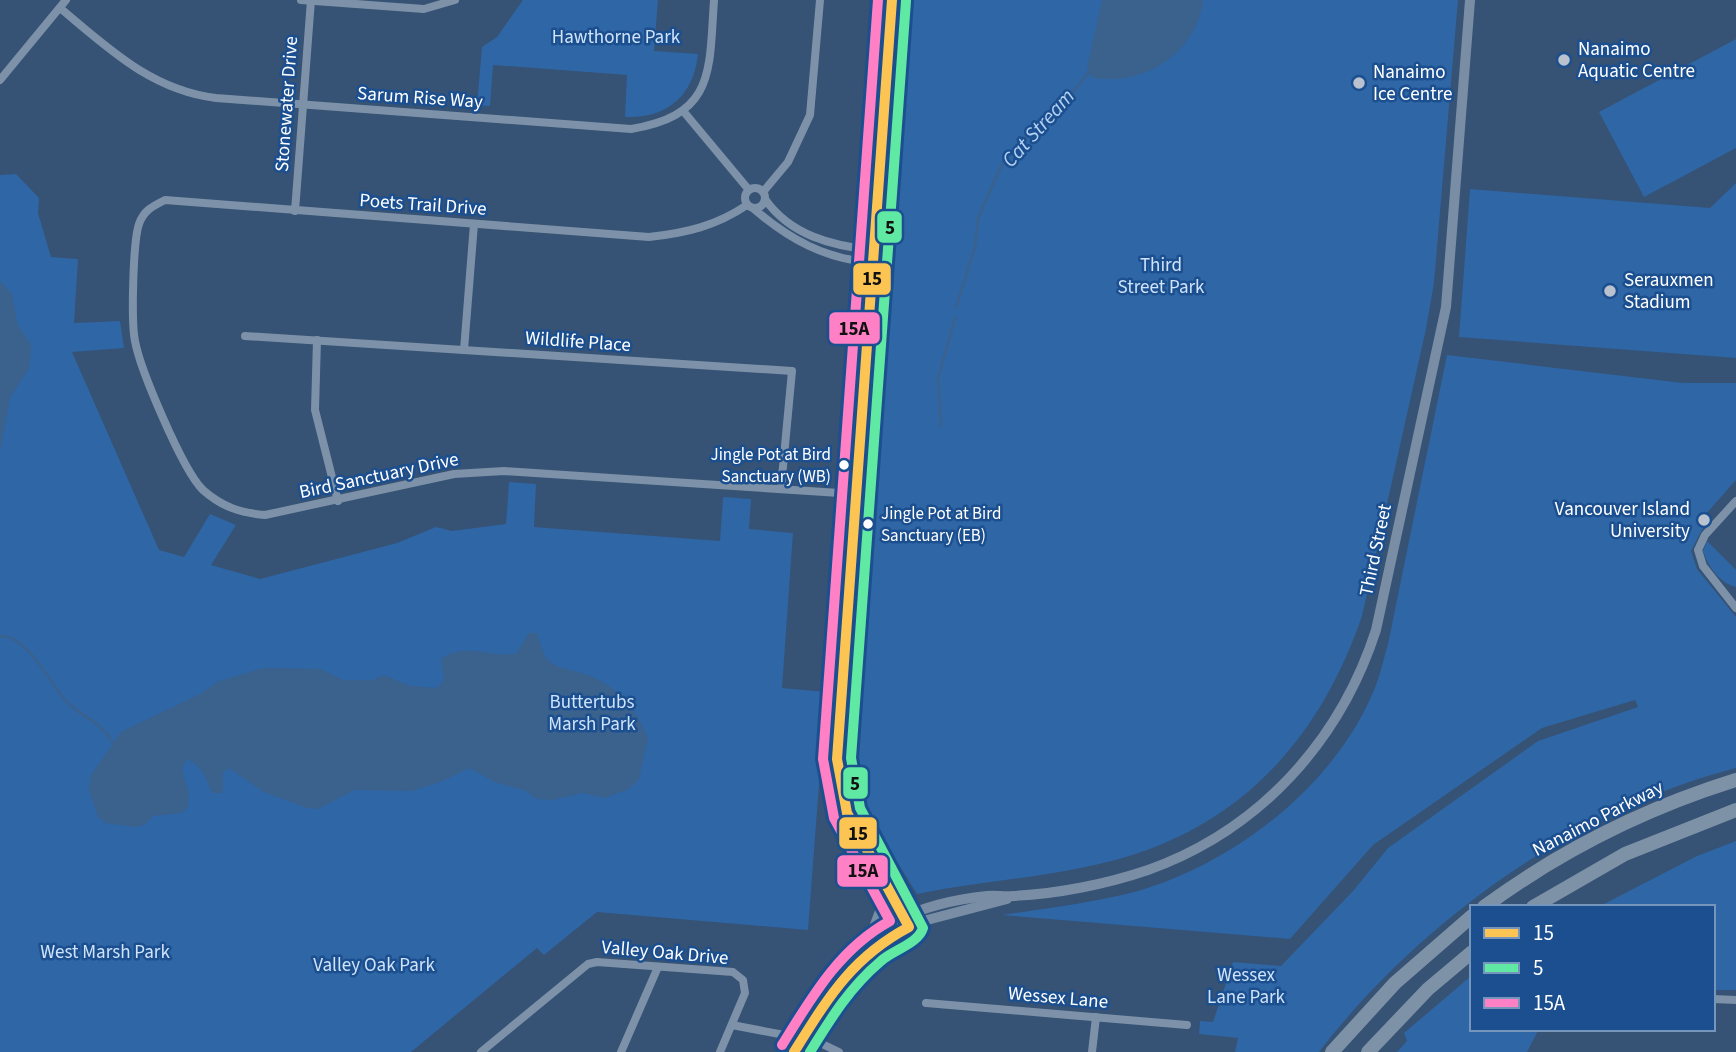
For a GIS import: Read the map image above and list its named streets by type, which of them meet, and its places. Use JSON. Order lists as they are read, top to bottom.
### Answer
{
  "streets": {
    "highway": ["Nanaimo Parkway"],
    "main road": ["Third Street"],
    "street": [
      "Sarum Rise Way",
      "Stonewater Drive",
      "Poets Trail Drive",
      "Wildlife Place",
      "Bird Sanctuary Drive",
      "Valley Oak Drive",
      "Wessex Lane"
    ]
  },
  "crossings": [
    ["Sarum Rise Way", "Stonewater Drive"],
    ["Stonewater Drive", "Poets Trail Drive"],
    ["Poets Trail Drive", "Bird Sanctuary Drive"],
    ["Wildlife Place", "Bird Sanctuary Drive"]
  ],
  "water": ["Cat Stream"],
  "parks": [
    "Hawthorne Park",
    "Third Street Park",
    "Buttertubs Marsh Park",
    "West Marsh Park",
    "Valley Oak Park",
    "Wessex Lane Park"
  ],
  "places": [
    "Nanaimo Aquatic Centre",
    "Nanaimo Ice Centre",
    "Serauxmen Stadium",
    "Jingle Pot at Bird Sanctuary (WB)",
    "Vancouver Island University",
    "Jingle Pot at Bird Sanctuary (EB)"
  ],
  "lines": ["transit line 15", "transit line 15A", "transit line 5"],
  "legend": ["15", "5", "15A"]
}
